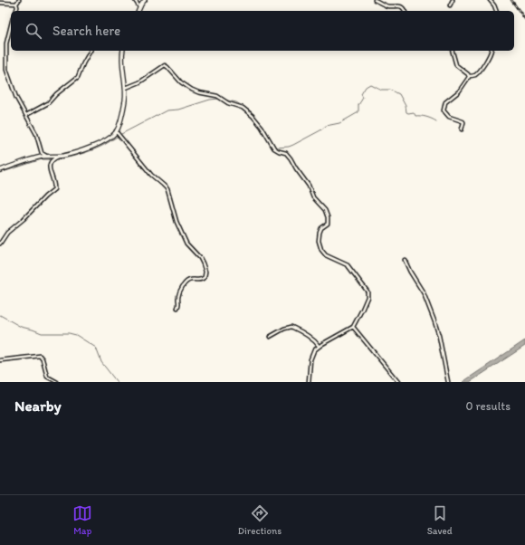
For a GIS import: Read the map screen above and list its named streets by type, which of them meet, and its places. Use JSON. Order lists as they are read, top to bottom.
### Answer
{
  "page": {
    "search": "Search here",
    "heading": ["Nearby", "0 results"],
    "nav": ["Map", "Directions", "Saved"]
  }
}
